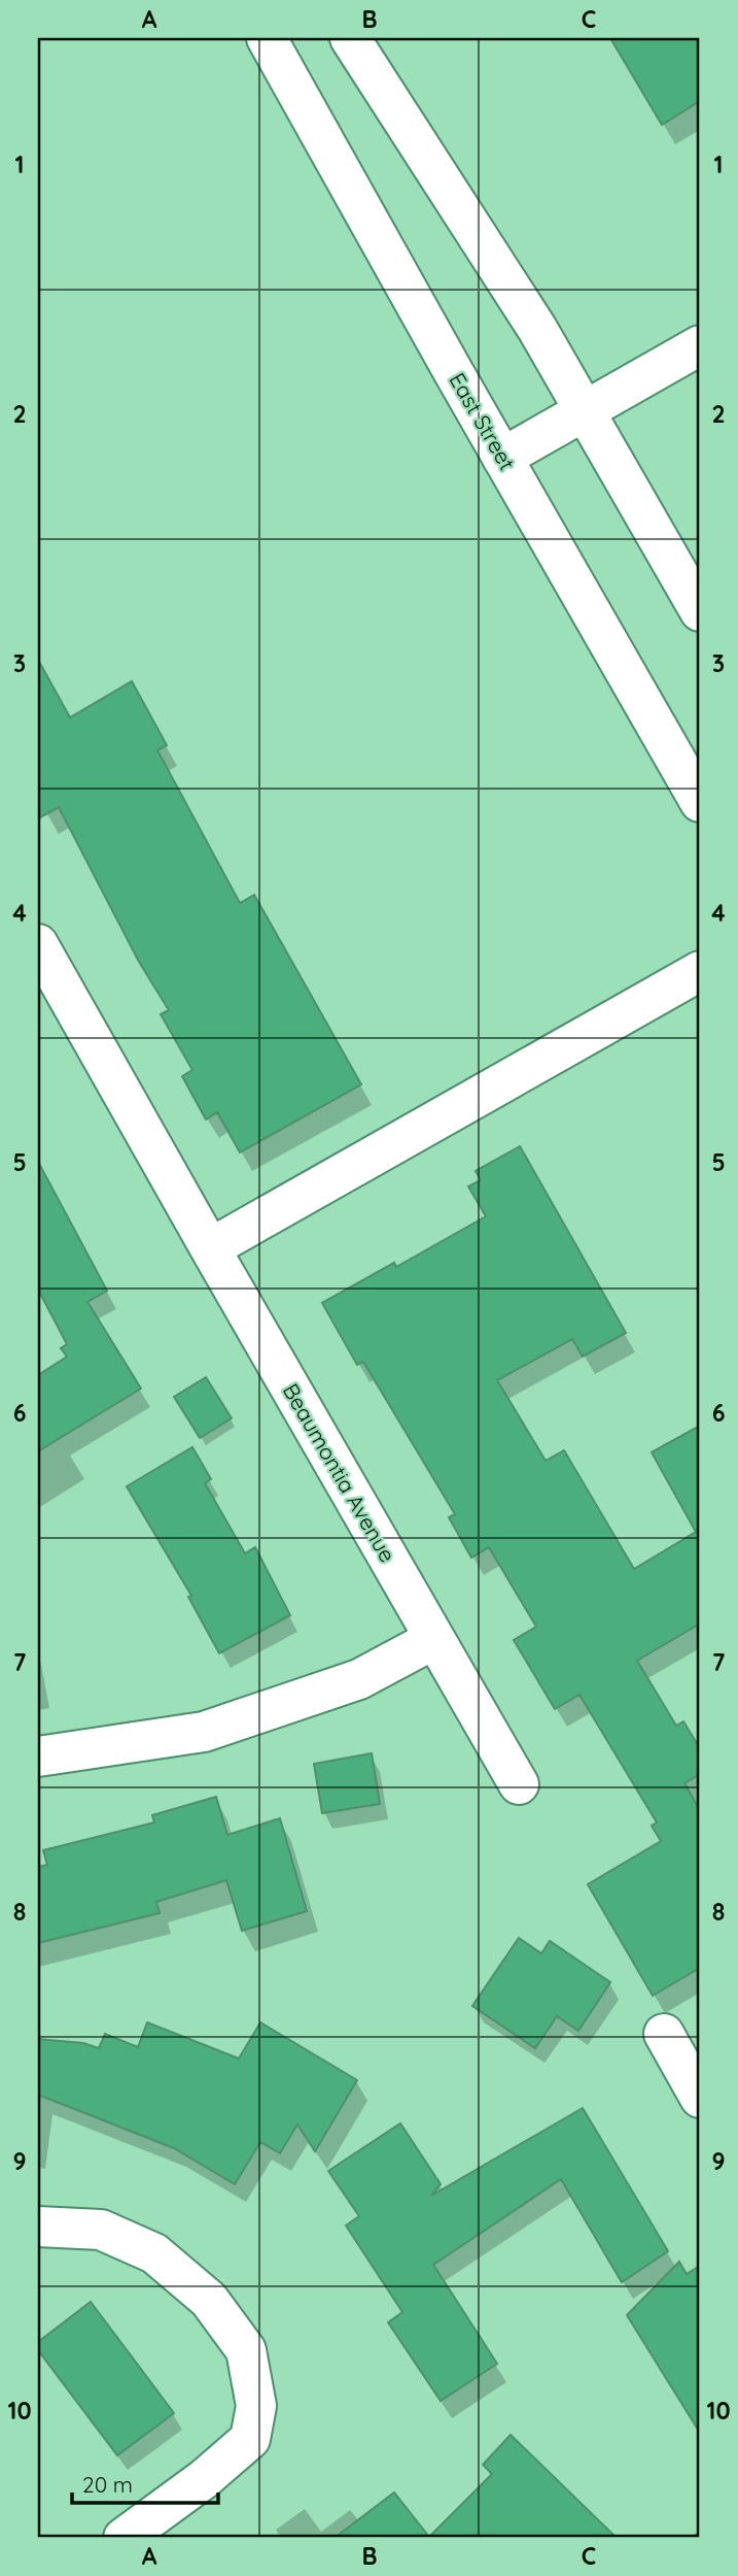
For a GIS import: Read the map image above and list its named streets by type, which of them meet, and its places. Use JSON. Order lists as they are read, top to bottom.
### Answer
{
  "streets": {
    "street": ["East Street", "Beaumontia Avenue"]
  },
  "scale_bar": "20 m",
  "grid": {
    "columns": ["A", "B", "C"],
    "rows": [
      "1",
      "2",
      "3",
      "4",
      "5",
      "6",
      "7",
      "8",
      "9",
      "10"
    ]
  }
}
